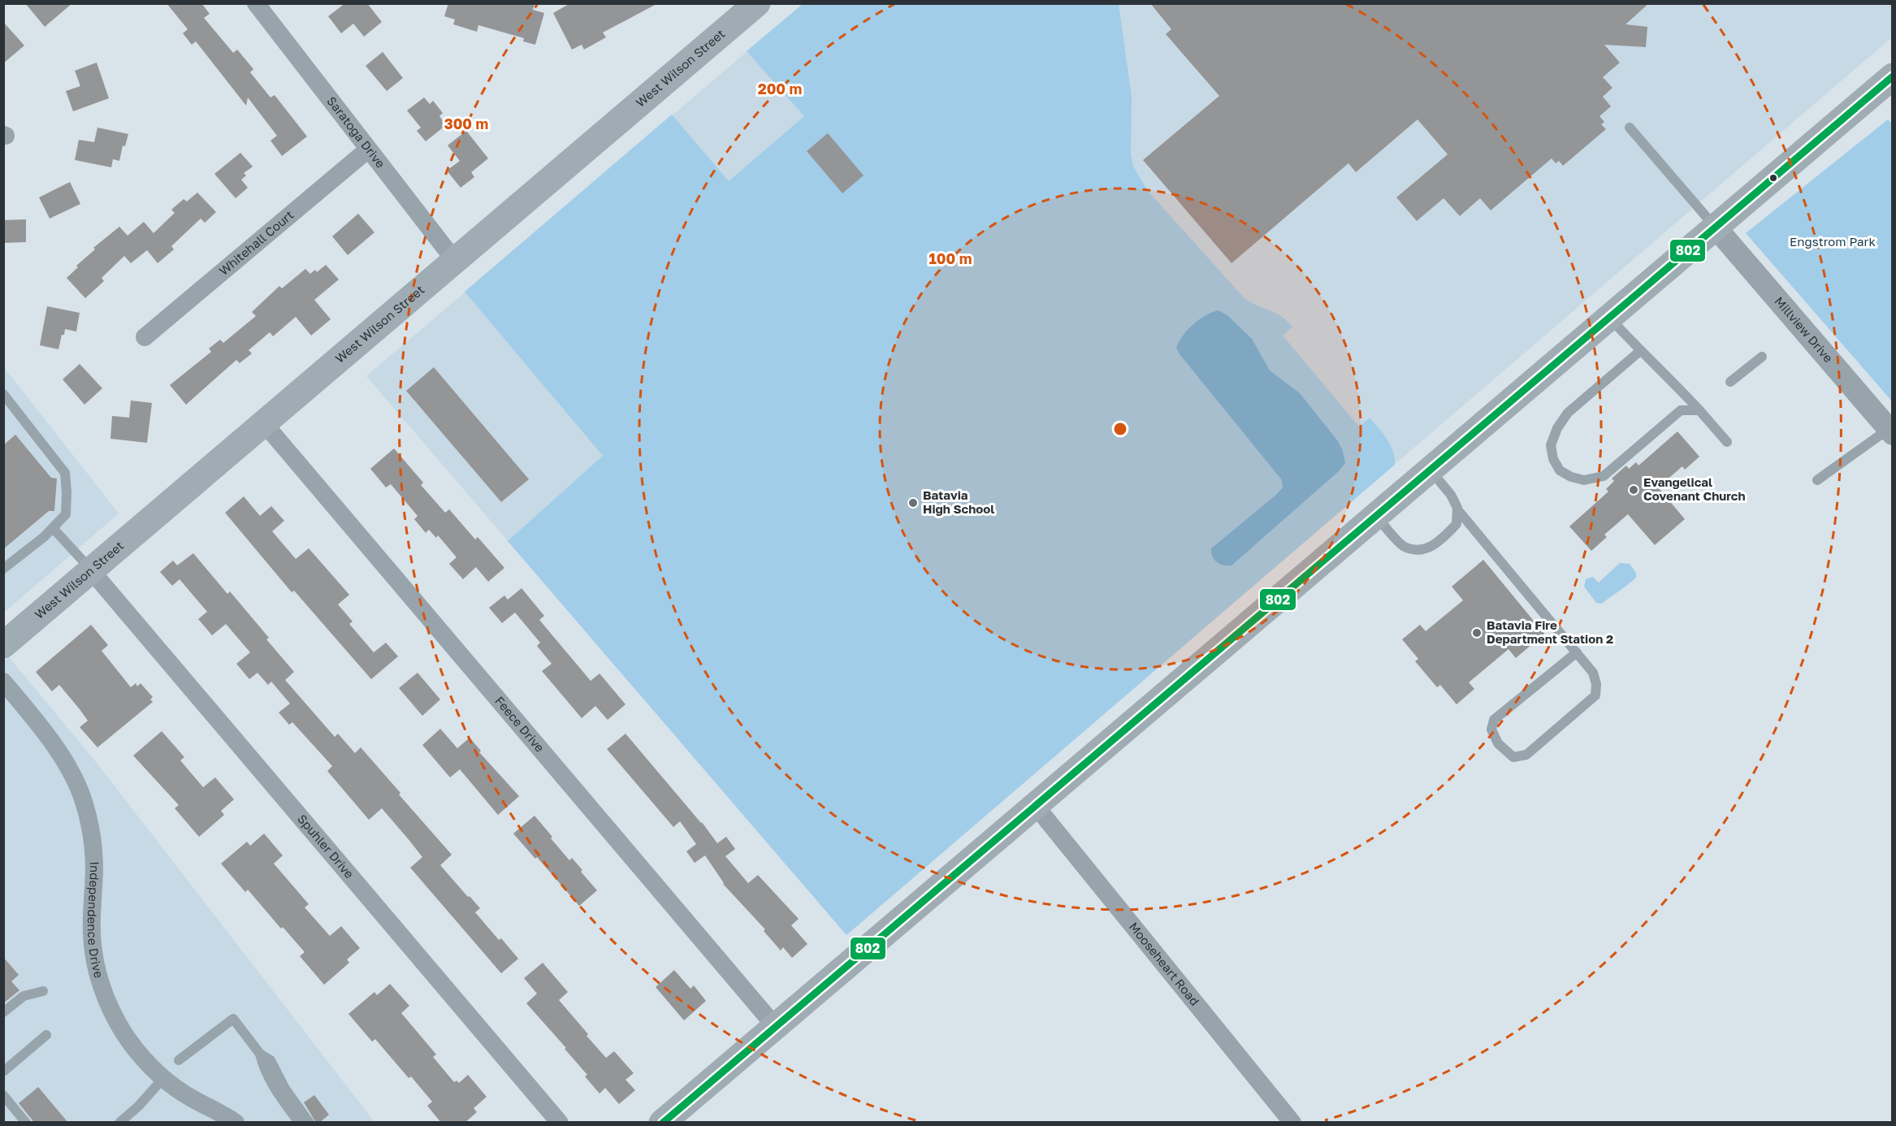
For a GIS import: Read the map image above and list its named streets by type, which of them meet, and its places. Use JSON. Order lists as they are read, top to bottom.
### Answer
{
  "streets": {
    "main road": ["West Wilson Street"],
    "street": [
      "Saratoga Drive",
      "Whitehall Court",
      "Millview Drive",
      "Feece Drive",
      "Spuhler Drive",
      "Independence Drive",
      "Mooseheart Road"
    ]
  },
  "crossings": [
    ["West Wilson Street", "Saratoga Drive"],
    ["West Wilson Street", "Feece Drive"],
    ["West Wilson Street", "Spuhler Drive"],
    ["Saratoga Drive", "Whitehall Court"]
  ],
  "parks": ["Engstrom Park"],
  "places": ["Evangelical Covenant Church", "Batavia High School", "Batavia Fire Department Station 2"],
  "lines": ["transit line 802"],
  "rings": ["200 m", "300 m", "100 m"]
}
